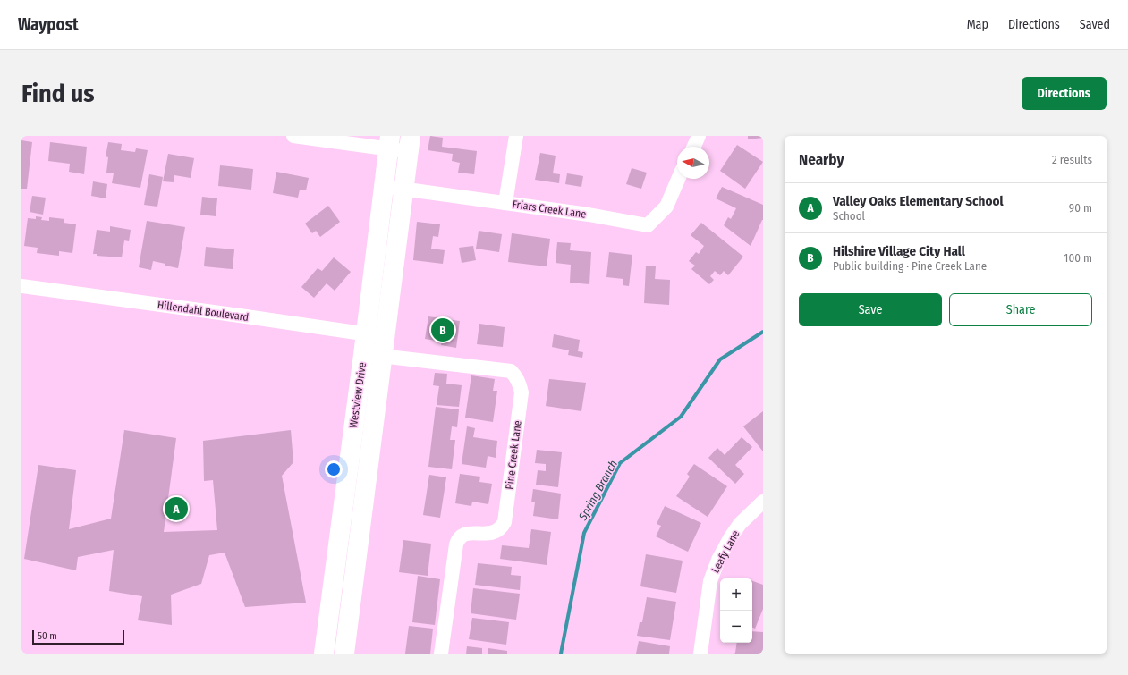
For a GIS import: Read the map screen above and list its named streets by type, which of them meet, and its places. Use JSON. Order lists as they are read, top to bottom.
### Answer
{
  "streets": {
    "main road": ["Westview Drive"],
    "street": [
      "Friars Creek Lane",
      "Hillendahl Boulevard",
      "Pine Creek Lane",
      "Leafy Lane"
    ]
  },
  "crossings": [
    ["Friars Creek Lane", "Westview Drive"],
    ["Hillendahl Boulevard", "Westview Drive"],
    ["Hillendahl Boulevard", "Pine Creek Lane"],
    ["Westview Drive", "Pine Creek Lane"]
  ],
  "water": ["Spring Branch"],
  "scale_bar": "50 m",
  "north": "left",
  "page": {
    "header": "Waypost",
    "nav": ["Map", "Directions", "Saved"],
    "buttons": [
      "Directions",
      ["Save", "Share"]
    ],
    "title": "Find us",
    "heading": ["Nearby", "2 results"],
    "list": [
      {
        "mark": "A",
        "name": "Valley Oaks Elementary School",
        "note": "School",
        "value": "90 m"
      },
      {
        "mark": "B",
        "name": "Hilshire Village City Hall",
        "note": "Public building · Pine Creek Lane",
        "value": "100 m"
      }
    ],
    "pins": ["B", "A"],
    "map_buttons": ["+", "−"],
    "scale": "50 m"
  }
}
